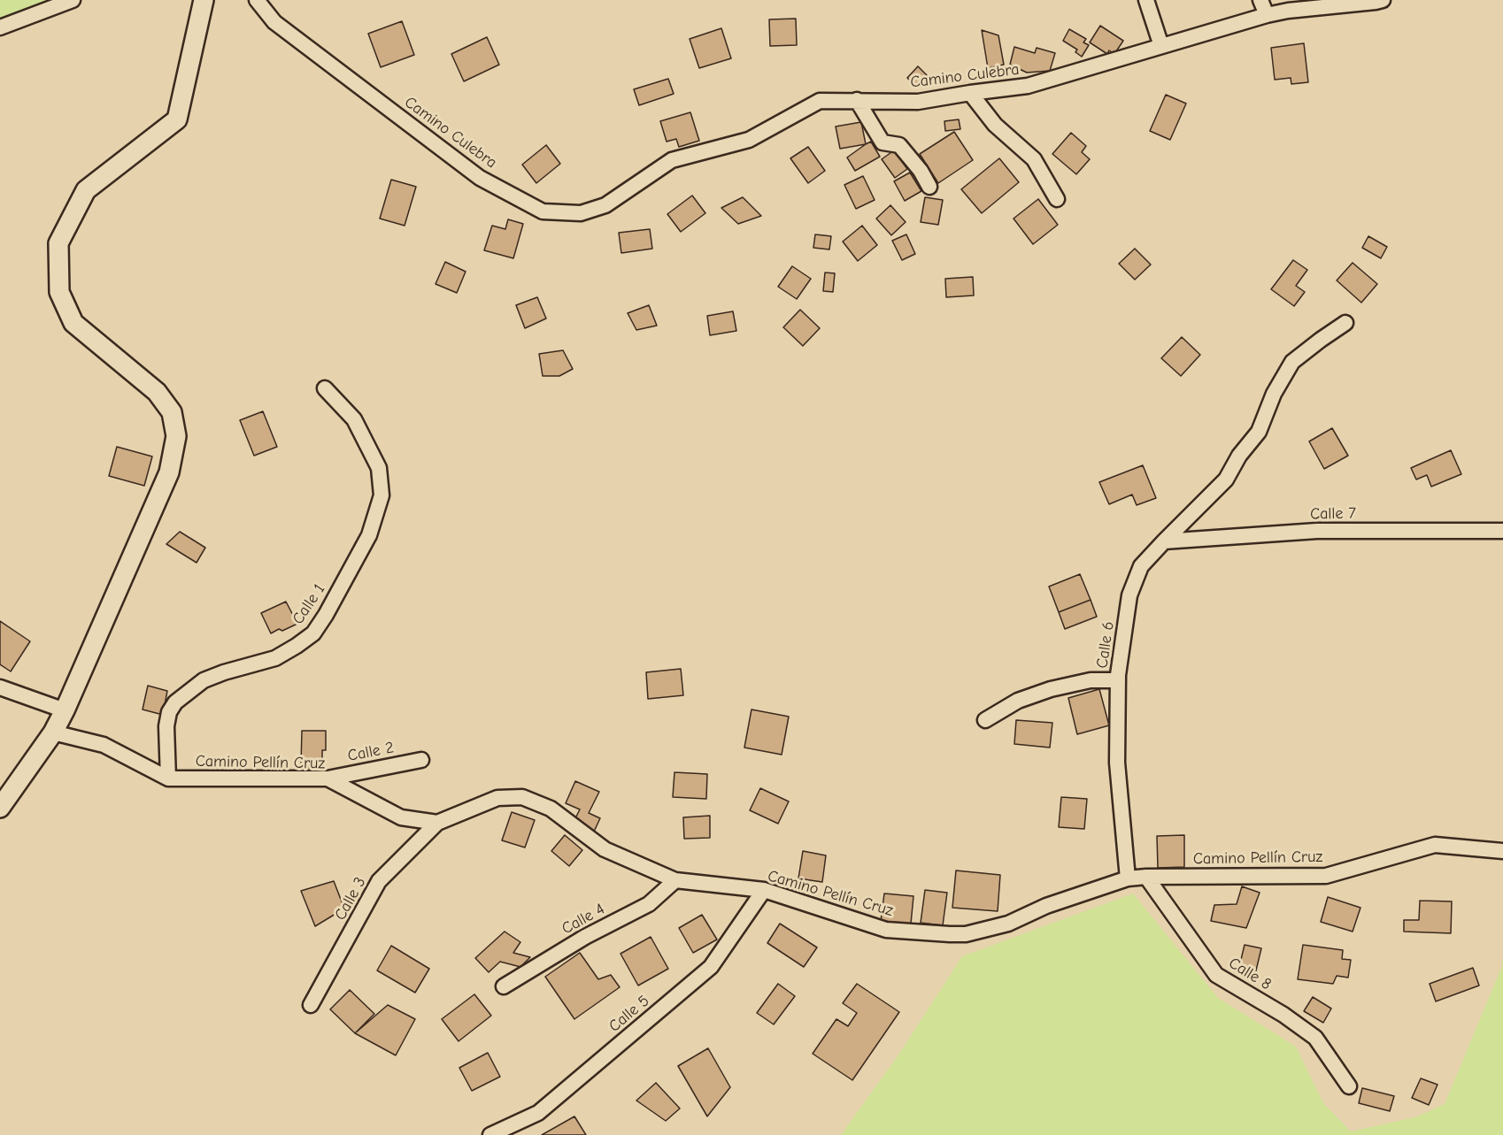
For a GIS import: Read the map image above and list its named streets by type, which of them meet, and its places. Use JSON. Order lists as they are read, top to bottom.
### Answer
{
  "streets": {
    "street": [
      "Camino Culebra",
      "Calle 7",
      "Calle 1",
      "Calle 6",
      "Calle 2",
      "Camino Pellín Cruz",
      "Calle 3",
      "Calle 4",
      "Calle 8",
      "Calle 5"
    ]
  },
  "crossings": [
    ["Calle 7", "Calle 6"],
    ["Calle 1", "Camino Pellín Cruz"],
    ["Calle 6", "Camino Pellín Cruz"],
    ["Calle 2", "Camino Pellín Cruz"],
    ["Camino Pellín Cruz", "Calle 3"],
    ["Camino Pellín Cruz", "Calle 4"],
    ["Camino Pellín Cruz", "Calle 8"],
    ["Camino Pellín Cruz", "Calle 5"]
  ]
}
